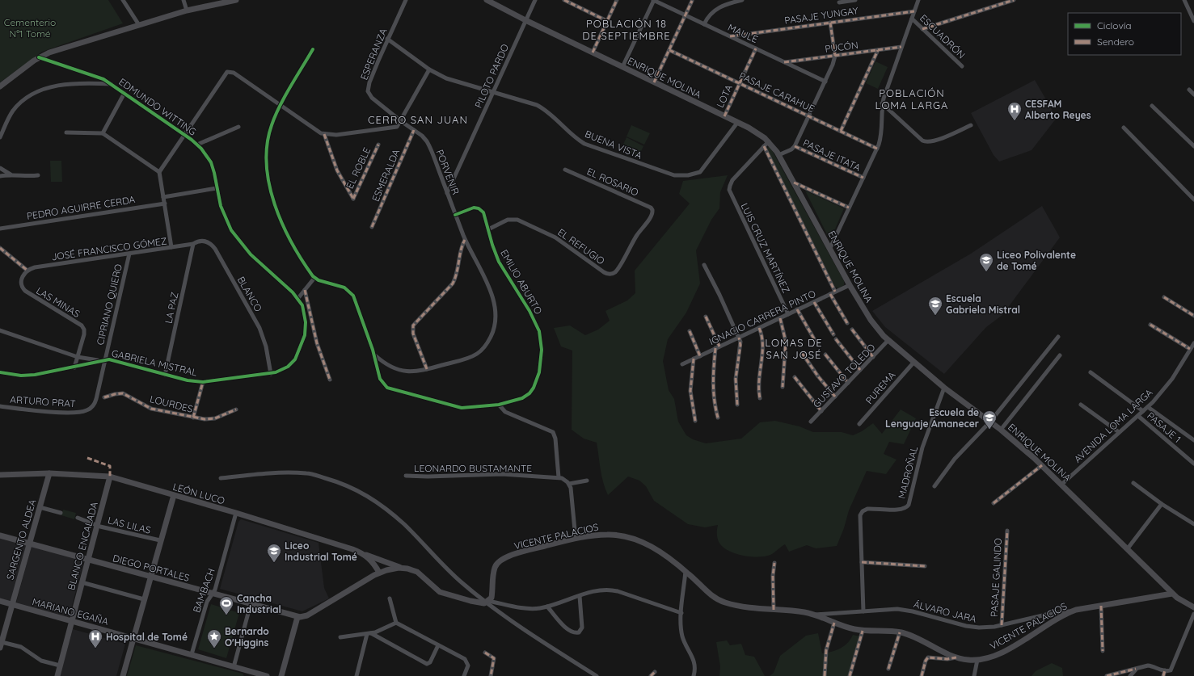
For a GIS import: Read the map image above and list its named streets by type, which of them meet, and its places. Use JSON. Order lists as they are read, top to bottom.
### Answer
{
  "streets": {
    "main road": [
      "ENRIQUE MOLINA",
      "LEÓN LUCO",
      "VICENTE PALACIOS",
      "SARGENTO ALDEA",
      "BLANCO ENCALADA",
      "DIEGO PORTALES",
      "MARIANO EGAÑA"
    ],
    "street": [
      "PASAJE YUNGAY",
      "MAULE",
      "ESCUADRÓN",
      "PUCÓN",
      "ESPERANZA",
      "PILOTO PARDO",
      "PASAJE CARAHUE",
      "LOTA",
      "EDMUNDO WITTING",
      "BUENA VISTA",
      "PASAJE ITATA",
      "EL ROBLE",
      "PORVENIR",
      "ESMERALDA",
      "EL ROSARIO",
      "PEDRO AGUIRRE CERDA",
      "EL REFUGIO",
      "LUIS CRUZ MARTÍNEZ",
      "JOSÉ FRANCISCO GÓMEZ",
      "EMILIO ABURTO",
      "BLANCO",
      "LAS MINAS",
      "CIPRIANO QUIERO",
      "LA PAZ",
      "IGNACIO CARRERA PINTO",
      "GABRIELA MISTRAL",
      "GUSTAVO TOLEDO",
      "PUREMA",
      "ARTURO PRAT",
      "LOURDES",
      "AVENIDA LOMA LARGA",
      "PASAJE 1",
      "LEONARDO BUSTAMANTE",
      "MADROÑAL",
      "LAS LILAS",
      "PASAJE GALINDO",
      "BAMBACH",
      "ÁLVARO JARA"
    ]
  },
  "crossings": [
    ["PASAJE YUNGAY", "MAULE"],
    ["MAULE", "PUCÓN"],
    ["MAULE", "LOTA"],
    ["ESPERANZA", "BUENA VISTA"],
    ["ESPERANZA", "PORVENIR"],
    ["PILOTO PARDO", "ENRIQUE MOLINA"],
    ["PILOTO PARDO", "BUENA VISTA"],
    ["PILOTO PARDO", "PORVENIR"],
    ["ENRIQUE MOLINA", "LOTA"],
    ["ENRIQUE MOLINA", "BUENA VISTA"],
    ["ENRIQUE MOLINA", "IGNACIO CARRERA PINTO"],
    ["ENRIQUE MOLINA", "GUSTAVO TOLEDO"],
    ["ENRIQUE MOLINA", "PUREMA"],
    ["ENRIQUE MOLINA", "AVENIDA LOMA LARGA"],
    ["ENRIQUE MOLINA", "MADROÑAL"],
    ["ENRIQUE MOLINA", "VICENTE PALACIOS"],
    ["PASAJE CARAHUE", "LOTA"],
    ["EDMUNDO WITTING", "GABRIELA MISTRAL"],
    ["PORVENIR", "ESMERALDA"],
    ["PORVENIR", "EMILIO ABURTO"],
    ["EL ROSARIO", "EL REFUGIO"],
    ["EL REFUGIO", "EMILIO ABURTO"],
    ["LUIS CRUZ MARTÍNEZ", "IGNACIO CARRERA PINTO"],
    ["JOSÉ FRANCISCO GÓMEZ", "BLANCO"],
    ["JOSÉ FRANCISCO GÓMEZ", "LAS MINAS"],
    ["JOSÉ FRANCISCO GÓMEZ", "CIPRIANO QUIERO"],
    ["JOSÉ FRANCISCO GÓMEZ", "LA PAZ"],
    ["BLANCO", "LA PAZ"],
    ["BLANCO", "GABRIELA MISTRAL"],
    ["LAS MINAS", "GABRIELA MISTRAL"],
    ["CIPRIANO QUIERO", "GABRIELA MISTRAL"],
    ["CIPRIANO QUIERO", "ARTURO PRAT"],
    ["LA PAZ", "GABRIELA MISTRAL"],
    ["GABRIELA MISTRAL", "ARTURO PRAT"],
    ["AVENIDA LOMA LARGA", "PASAJE 1"],
    ["MADROÑAL", "ÁLVARO JARA"],
    ["LEÓN LUCO", "SARGENTO ALDEA"],
    ["LEÓN LUCO", "BLANCO ENCALADA"],
    ["LEÓN LUCO", "BAMBACH"],
    ["LAS LILAS", "BLANCO ENCALADA"],
    ["VICENTE PALACIOS", "ÁLVARO JARA"],
    ["SARGENTO ALDEA", "DIEGO PORTALES"],
    ["SARGENTO ALDEA", "MARIANO EGAÑA"],
    ["BLANCO ENCALADA", "DIEGO PORTALES"],
    ["BLANCO ENCALADA", "MARIANO EGAÑA"],
    ["DIEGO PORTALES", "BAMBACH"],
    ["PASAJE GALINDO", "ÁLVARO JARA"],
    ["BAMBACH", "MARIANO EGAÑA"]
  ],
  "districts": [
    "POBLACIÓN 18 DE SEPTIEMBRE",
    "POBLACIÓN LOMA LARGA",
    "CERRO SAN JUAN",
    "LOMAS DE SAN JOSÉ"
  ],
  "parks": ["Cementerio N°1 Tomé"],
  "places": {
    "hospital": ["CESFAM Alberto Reyes", "Hospital de Tomé"],
    "school or university": [
      "Liceo Polivalente de Tomé",
      "Escuela Gabriela Mistral",
      "Escuela de Lenguaje Amanecer",
      "Liceo Industrial Tomé"
    ],
    "sports": ["Cancha Industrial"],
    "place": ["Bernardo O'Higgins"]
  },
  "legend": ["Ciclovía", "Sendero"]
}
